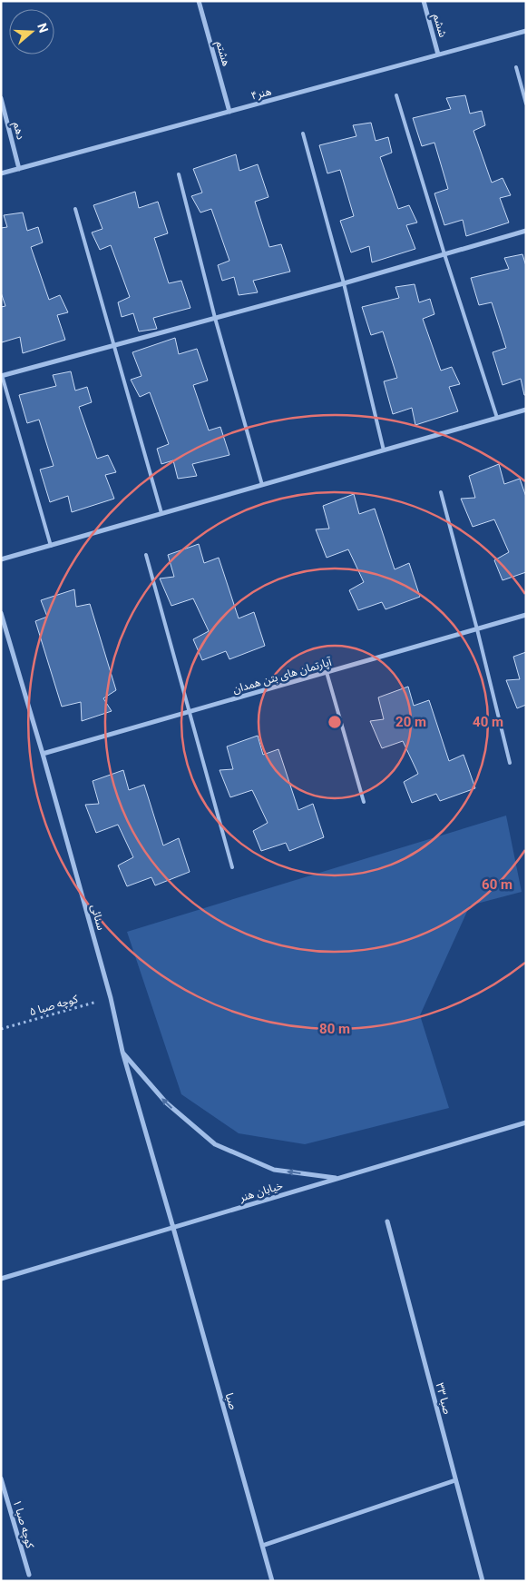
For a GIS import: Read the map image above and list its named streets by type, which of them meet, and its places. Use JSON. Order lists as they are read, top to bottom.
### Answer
{
  "streets": {
    "street": [
      "ششم",
      "هشتم",
      "هنر۴",
      "دهم",
      "آپارتمان های بتن همدان",
      "سنائی",
      "خیابان هنر",
      "۳۳ صبا",
      "صبا",
      "کوچه صبا ۱"
    ],
    "path": ["کوچه صبا ۵"]
  },
  "crossings": [
    ["ششم", "هنر۴"],
    ["هشتم", "هنر۴"],
    ["هنر۴", "دهم"],
    ["آپارتمان های بتن همدان", "سنائی"],
    ["سنائی", "کوچه صبا ۵"],
    ["سنائی", "خیابان هنر"],
    ["سنائی", "صبا"],
    ["خیابان هنر", "صبا"]
  ],
  "north": "right",
  "rings": [
    "20 m",
    "40 m",
    "60 m",
    "80 m"
  ]
}
